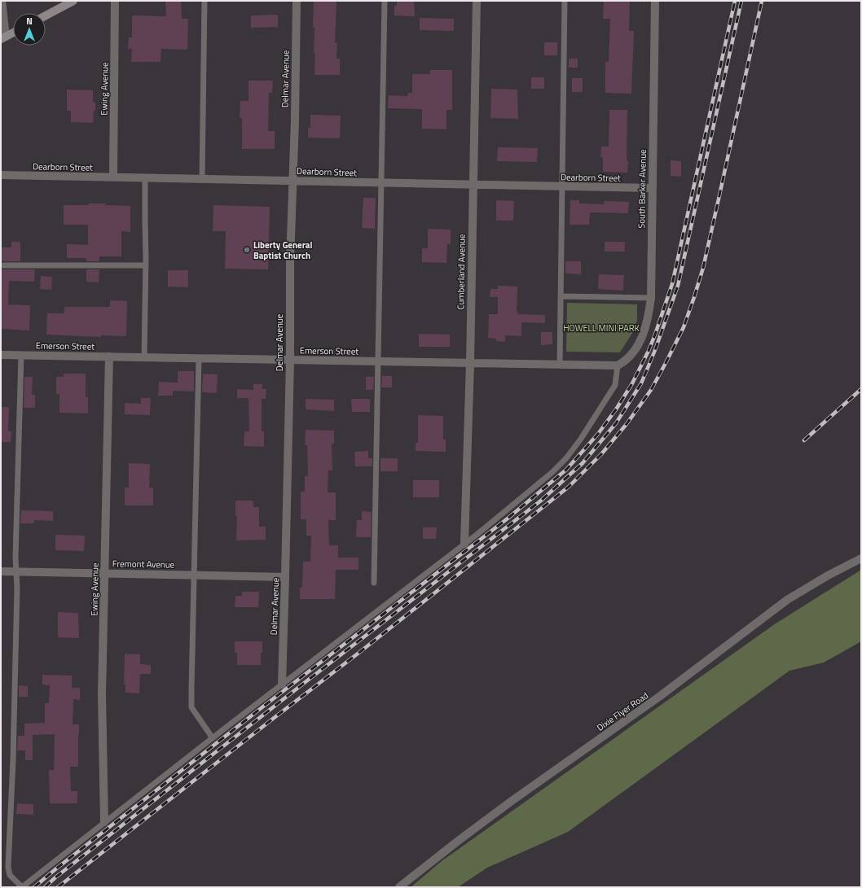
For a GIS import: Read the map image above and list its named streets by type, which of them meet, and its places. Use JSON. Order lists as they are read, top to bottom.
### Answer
{
  "streets": {
    "street": [
      "Delmar Avenue",
      "Ewing Avenue",
      "Dearborn Street",
      "South Barker Avenue",
      "Cumberland Avenue",
      "Emerson Street",
      "Fremont Avenue",
      "Dixie Flyer Road"
    ]
  },
  "crossings": [
    ["Delmar Avenue", "Dearborn Street"],
    ["Delmar Avenue", "Emerson Street"],
    ["Delmar Avenue", "Fremont Avenue"],
    ["Ewing Avenue", "Dearborn Street"],
    ["Ewing Avenue", "Emerson Street"],
    ["Ewing Avenue", "Fremont Avenue"],
    ["Dearborn Street", "South Barker Avenue"],
    ["Dearborn Street", "Cumberland Avenue"],
    ["South Barker Avenue", "Emerson Street"],
    ["Cumberland Avenue", "Emerson Street"]
  ],
  "parks": ["HOWELL MINI PARK"],
  "places": ["Liberty General Baptist Church"],
  "north": "top"
}
